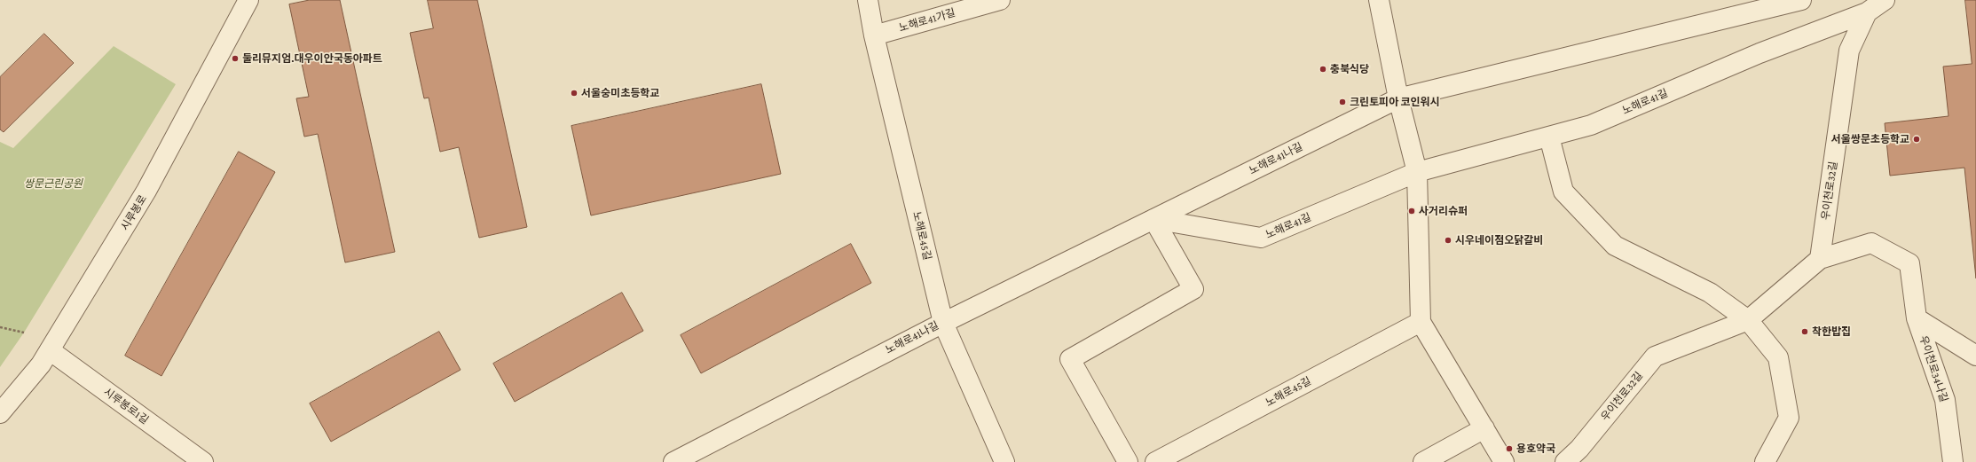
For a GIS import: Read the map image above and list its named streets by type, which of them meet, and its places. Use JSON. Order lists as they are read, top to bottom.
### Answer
{
  "streets": {
    "street": [
      "노해로41가길",
      "노해로41길",
      "노해로41나길",
      "우이천로32길",
      "시루봉로",
      "노해로45길",
      "우이천로34나길",
      "시루봉로1길"
    ]
  },
  "crossings": [
    ["노해로41가길", "노해로45길"],
    ["노해로41길", "노해로41나길"],
    ["노해로41길", "우이천로32길"],
    ["노해로41나길", "노해로45길"],
    ["우이천로32길", "우이천로34나길"],
    ["시루봉로", "시루봉로1길"]
  ],
  "parks": ["쌍문근린공원"],
  "places": [
    "둘리뮤지엄.대우이안국동아파트",
    "충북식당",
    "서울숭미초등학교",
    "크린토피아 코인워시",
    "서울쌍문초등학교",
    "사거리슈퍼",
    "시우네이점오닭갈비",
    "착한밥집",
    "용호약국"
  ]
}
